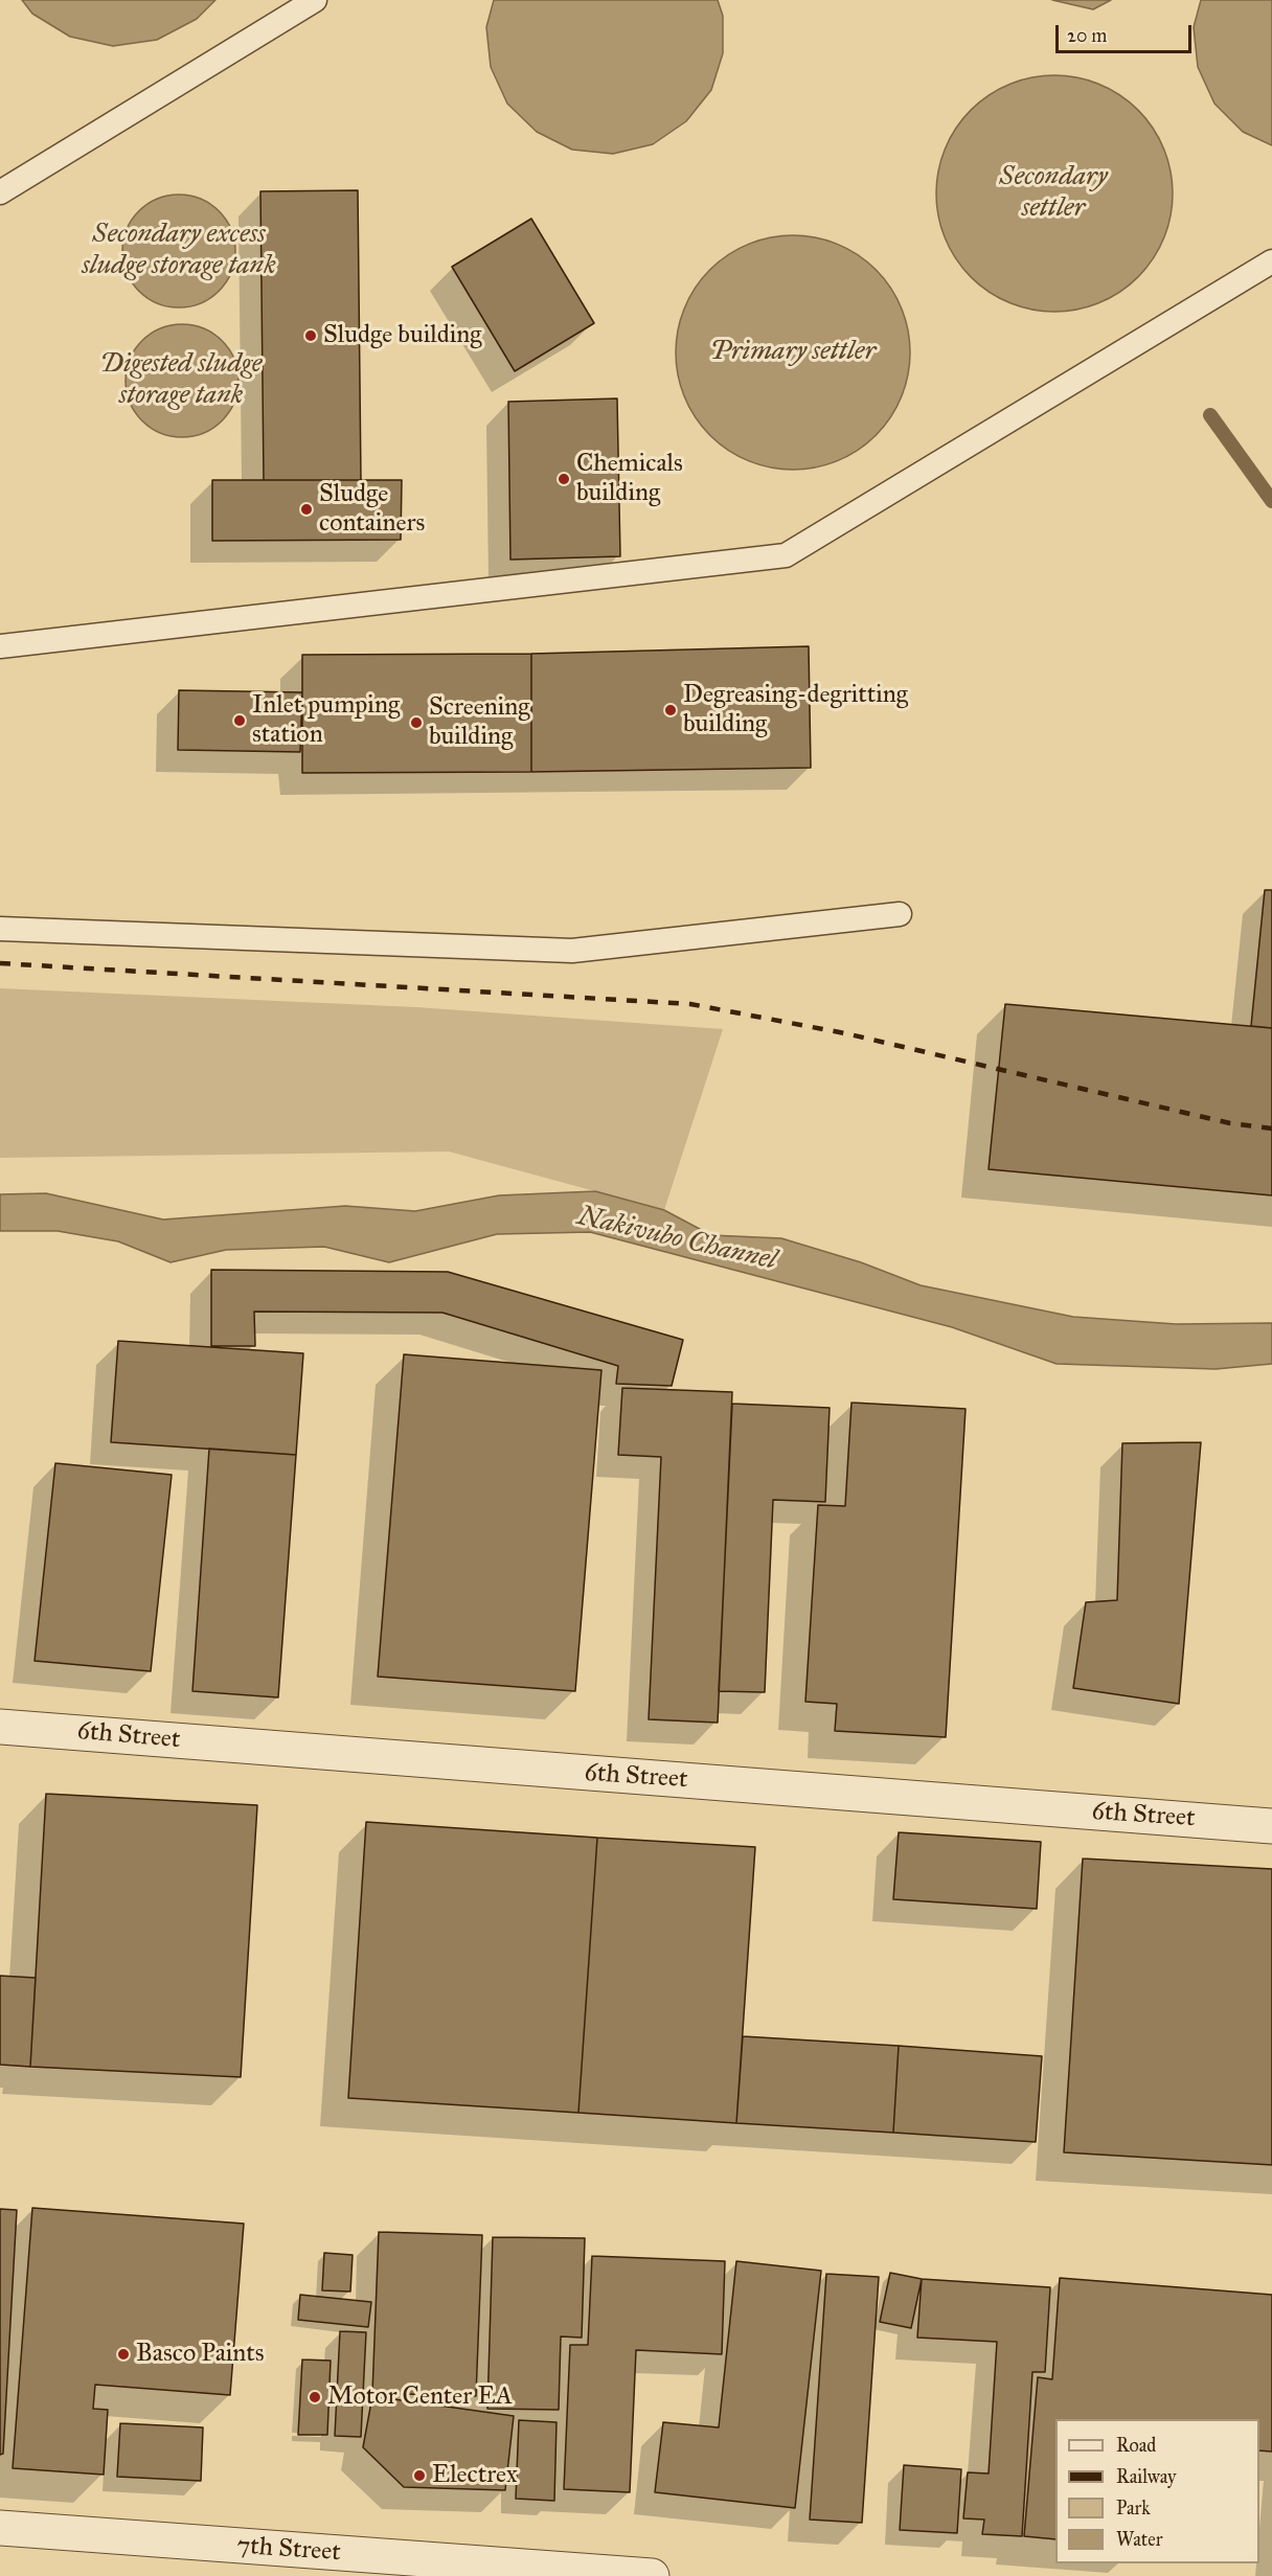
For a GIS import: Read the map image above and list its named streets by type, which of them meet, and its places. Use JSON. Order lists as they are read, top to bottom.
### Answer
{
  "streets": {
    "street": ["6th Street", "7th Street"]
  },
  "water": [
    "Secondary settler",
    "Secondary excess sludge storage tank",
    "Primary settler",
    "Digested sludge storage tank",
    "Nakivubo Channel"
  ],
  "places": [
    "Sludge building",
    "Chemicals building",
    "Sludge containers",
    "Degreasing-degritting building",
    "Inlet pumping station",
    "Screening building",
    "Basco Paints",
    "Motor Center EA",
    "Electrex"
  ],
  "legend": [
    "Road",
    "Railway",
    "Park",
    "Water"
  ],
  "scale_bar": "20 m"
}
